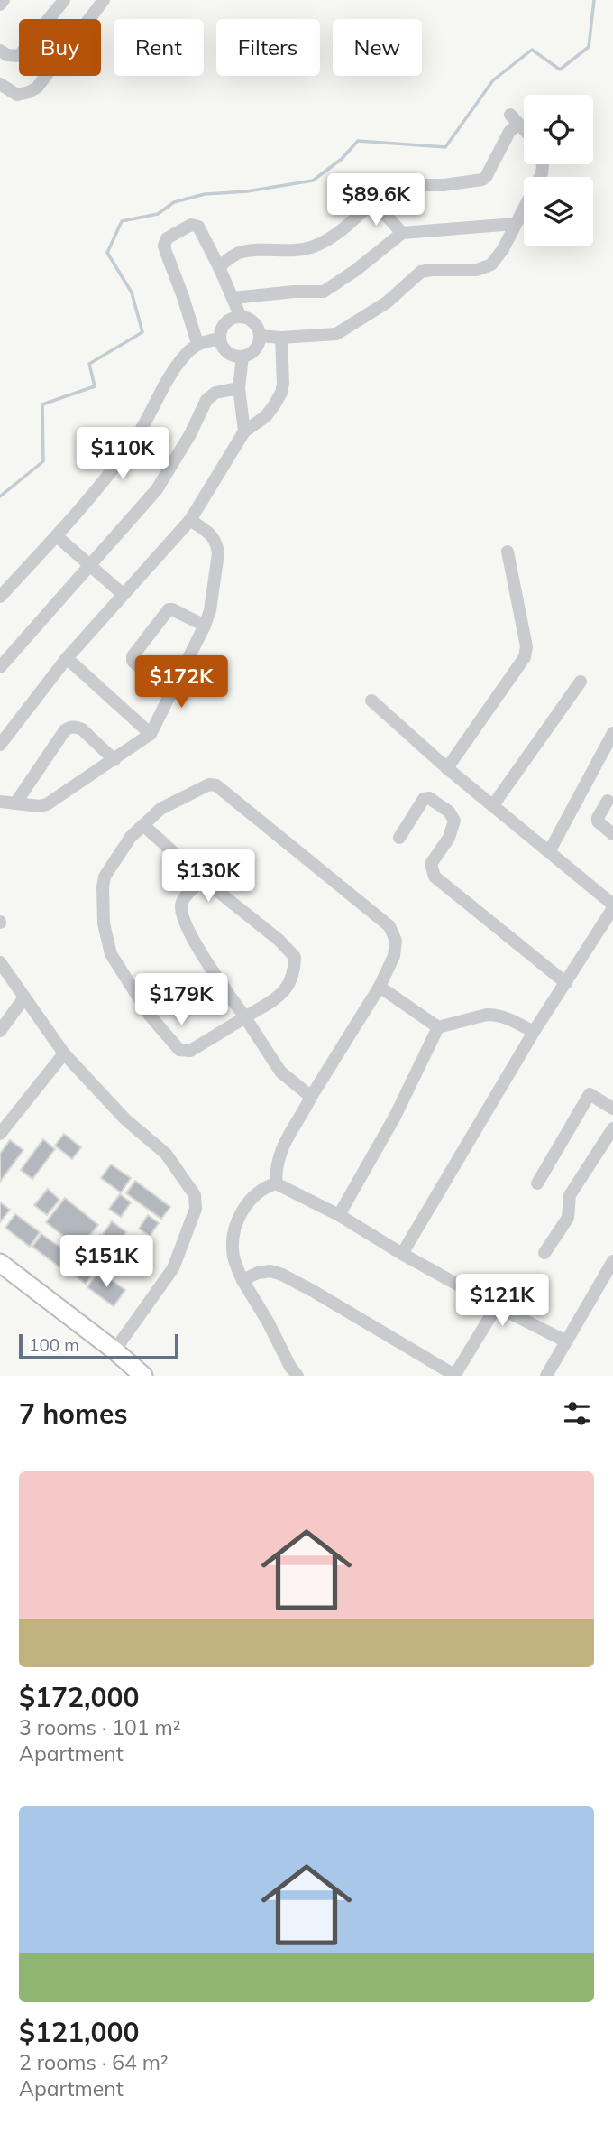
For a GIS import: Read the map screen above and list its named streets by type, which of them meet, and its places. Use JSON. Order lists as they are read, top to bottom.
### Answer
{
  "scale_bar": "100 m",
  "page": {
    "chip": [
      "Buy",
      "Rent",
      "Filters",
      "New"
    ],
    "price": [
      "$89.6K",
      "$110K",
      "$172K",
      "$130K",
      "$179K",
      "$151K",
      "$121K"
    ],
    "scale": "100 m",
    "heading": "7 homes",
    "list": [
      {
        "name": "$172,000",
        "note": "3 rooms · 101 m² · Apartment"
      },
      {
        "name": "$121,000",
        "note": "2 rooms · 64 m² · Apartment"
      }
    ]
  }
}
